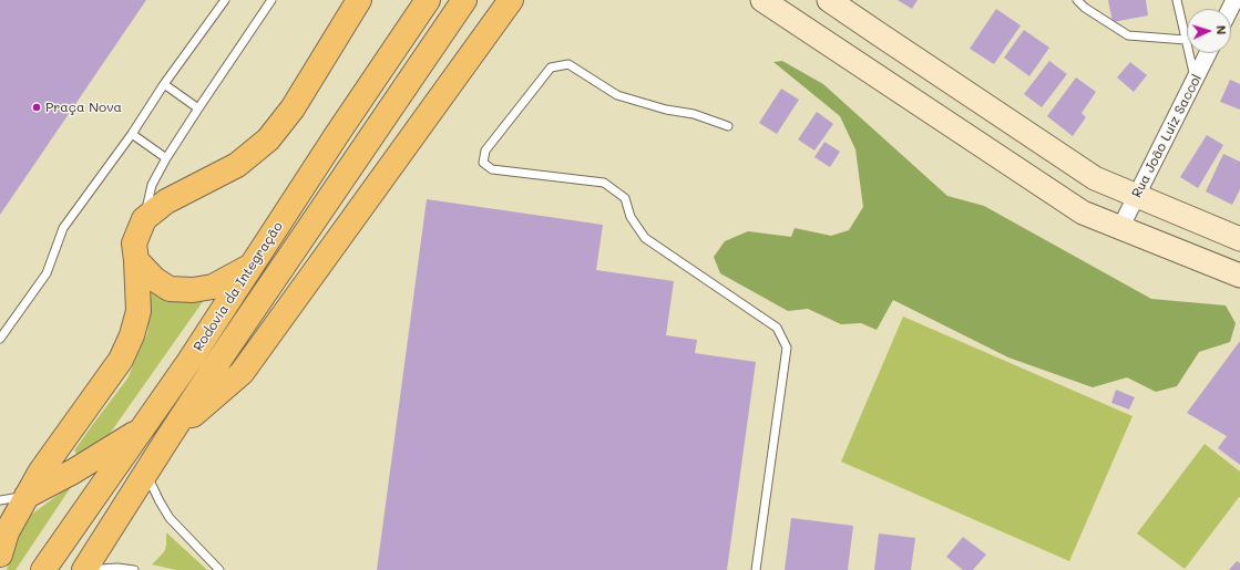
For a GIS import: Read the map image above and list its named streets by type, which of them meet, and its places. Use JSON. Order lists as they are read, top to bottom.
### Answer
{
  "streets": {
    "highway": ["Rodovia da Integração"],
    "street": ["Rua João Luiz Saccol"]
  },
  "places": ["Praça Nova"],
  "north": "right"
}
